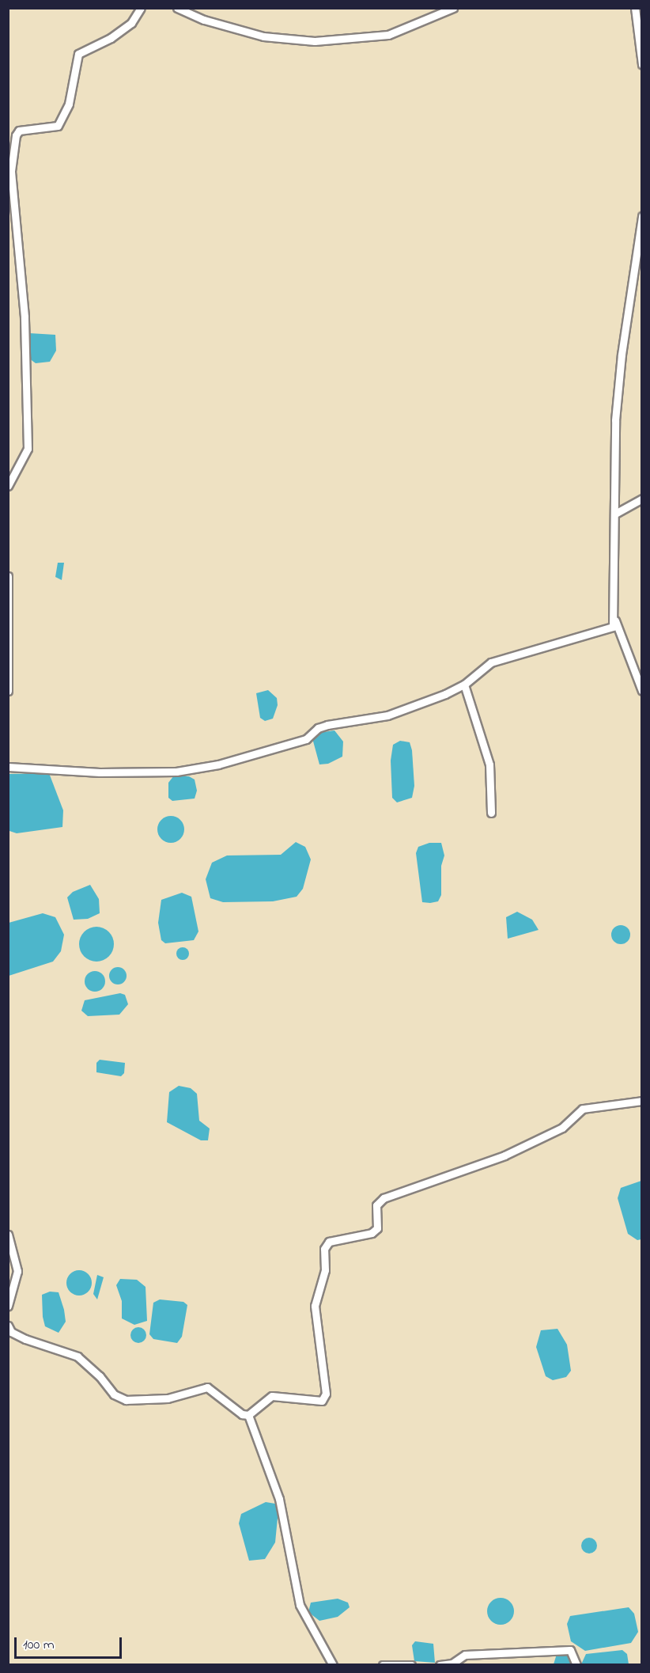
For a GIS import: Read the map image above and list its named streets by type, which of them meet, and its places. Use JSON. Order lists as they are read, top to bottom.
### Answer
{
  "scale_bar": "100 m"
}
